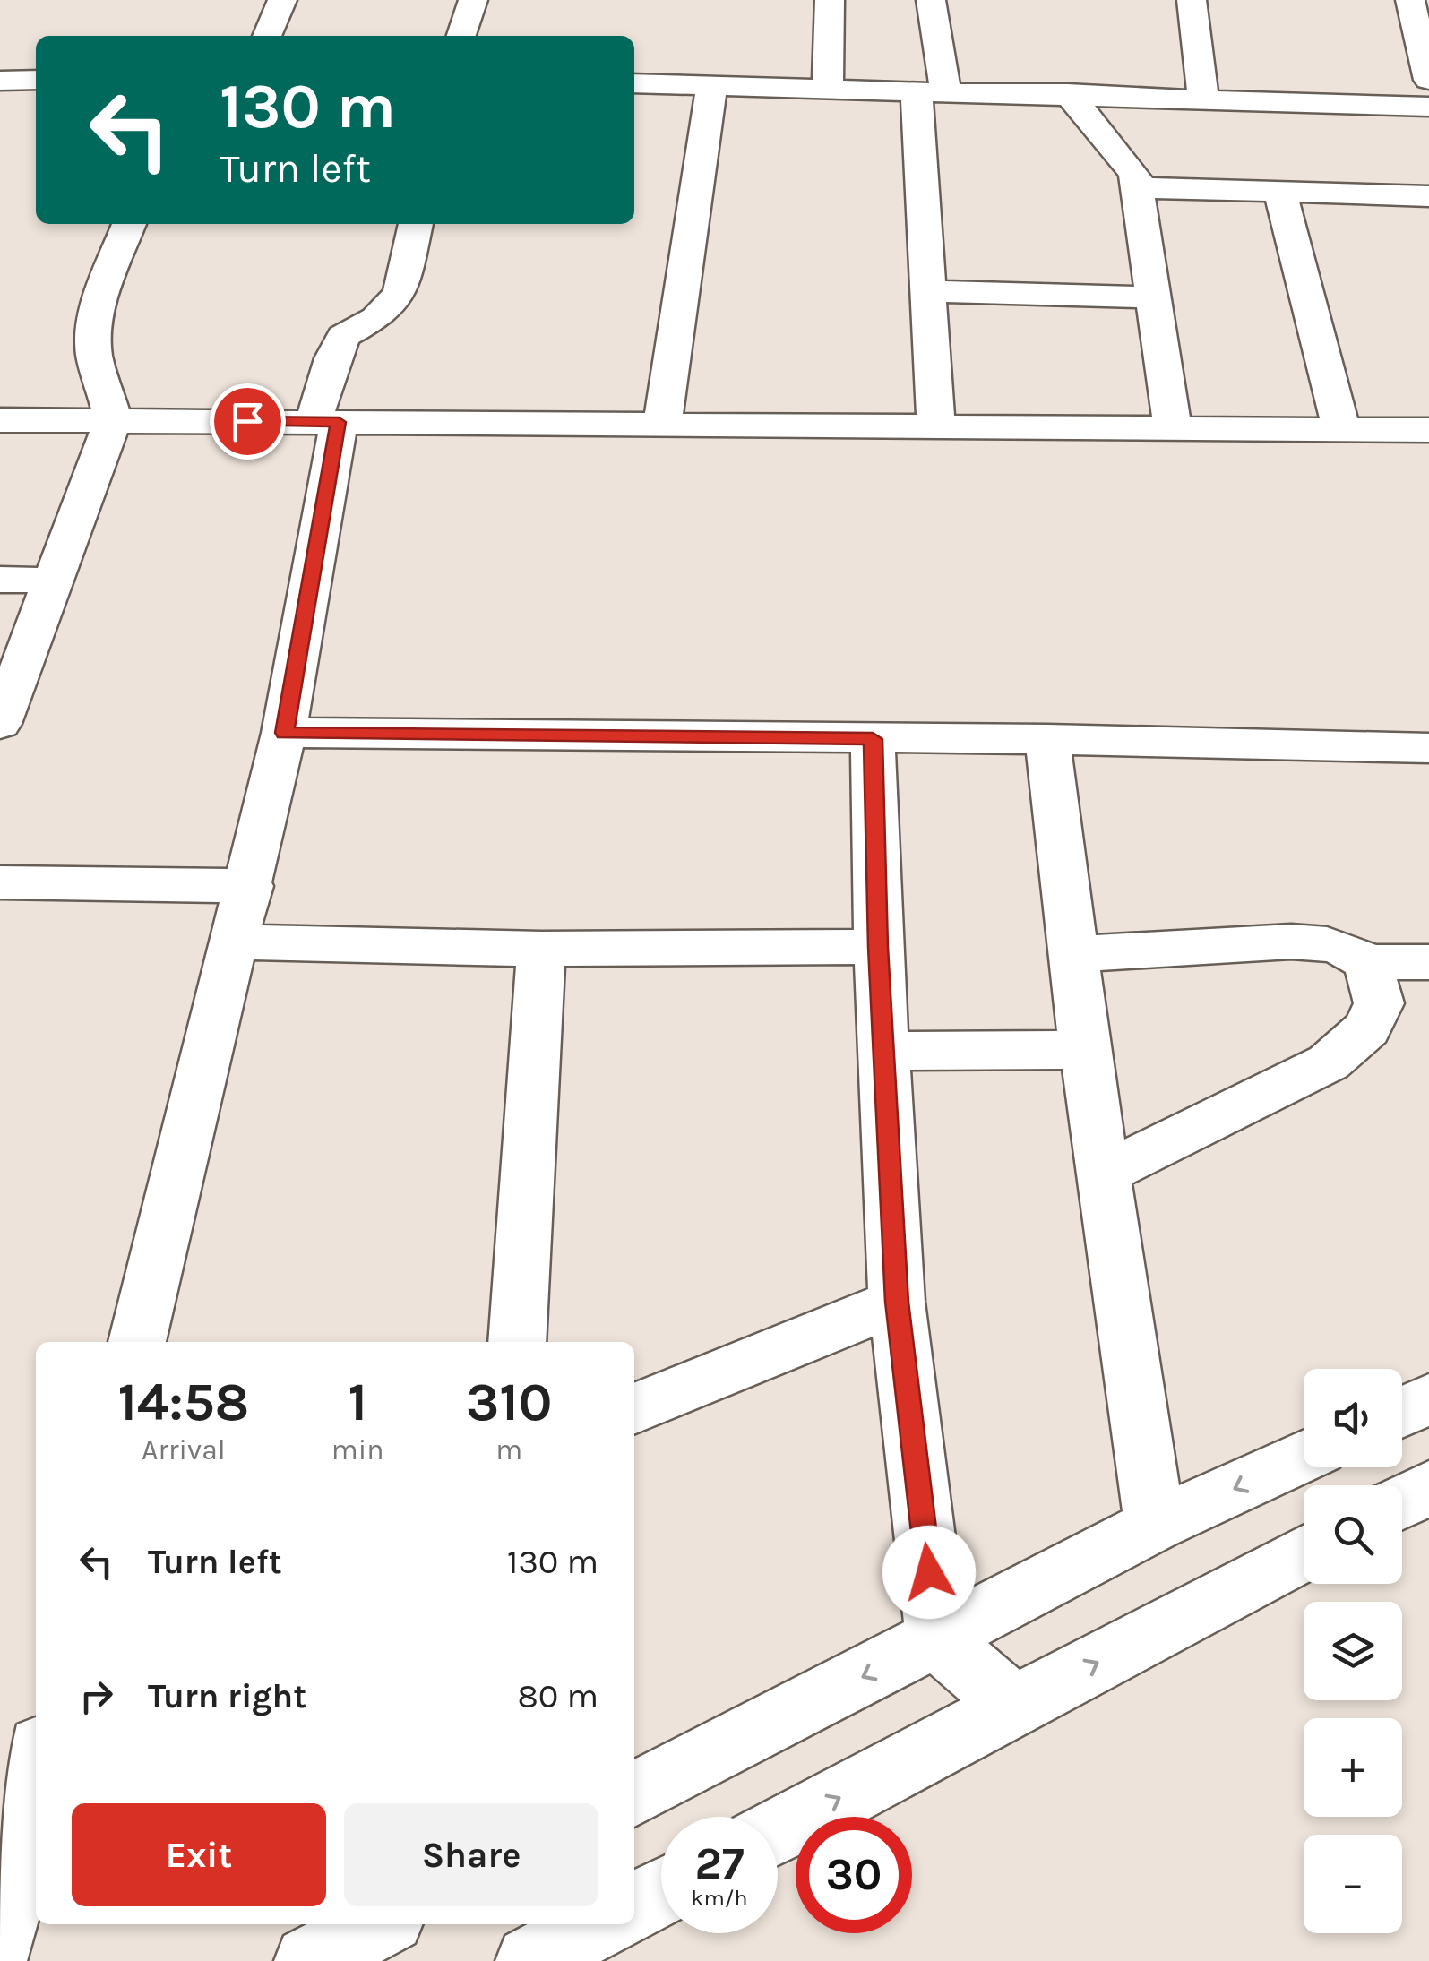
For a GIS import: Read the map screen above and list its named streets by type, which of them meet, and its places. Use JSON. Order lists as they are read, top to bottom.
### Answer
{
  "page": {
    "turn": ["130 m", "Turn left"],
    "eta": [
      "14:58",
      "Arrival",
      "1",
      "min",
      "310",
      "m"
    ],
    "map_buttons": ["+", "−"],
    "list": [
      {
        "name": "Turn left",
        "value": "130 m"
      },
      {
        "name": "Turn right",
        "value": "80 m"
      }
    ],
    "buttons": ["Exit", "Share"],
    "speed": "27 km/h",
    "limit": "30"
  }
}
